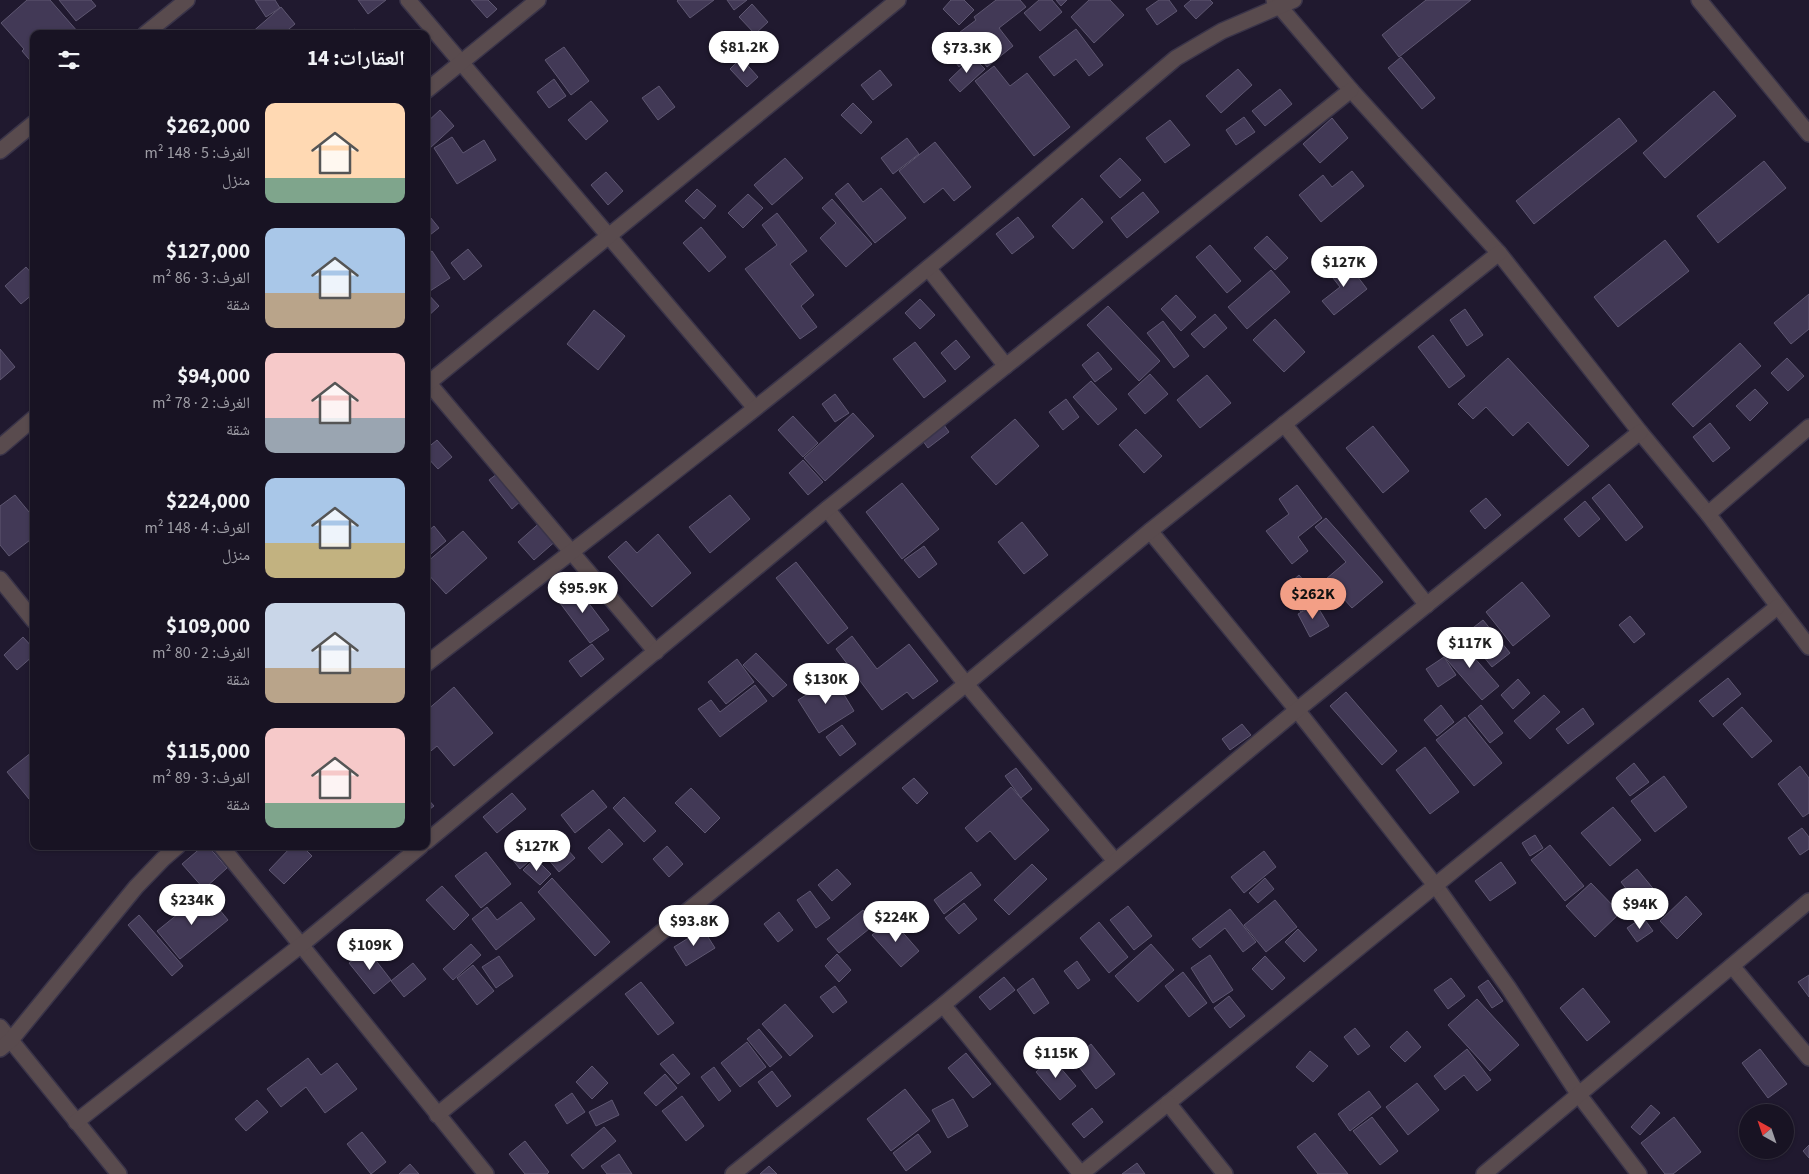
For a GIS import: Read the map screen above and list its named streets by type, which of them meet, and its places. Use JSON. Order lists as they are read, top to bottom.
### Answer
{
  "north": "top left",
  "page": {
    "heading": "العقارات: 14",
    "price": [
      "$81.2K",
      "$73.3K",
      "$127K",
      "$95.9K",
      "$262K",
      "$117K",
      "$130K",
      "$127K",
      "$234K",
      "$94K",
      "$224K",
      "$93.8K",
      "$109K",
      "$115K"
    ],
    "list": [
      {
        "name": "$262,000",
        "note": "الغرف: 5 · 148 m² · منزل"
      },
      {
        "name": "$127,000",
        "note": "الغرف: 3 · 86 m² · شقة"
      },
      {
        "name": "$94,000",
        "note": "الغرف: 2 · 78 m² · شقة"
      },
      {
        "name": "$224,000",
        "note": "الغرف: 4 · 148 m² · منزل"
      },
      {
        "name": "$109,000",
        "note": "الغرف: 2 · 80 m² · شقة"
      },
      {
        "name": "$115,000",
        "note": "الغرف: 3 · 89 m² · شقة"
      }
    ]
  }
}
